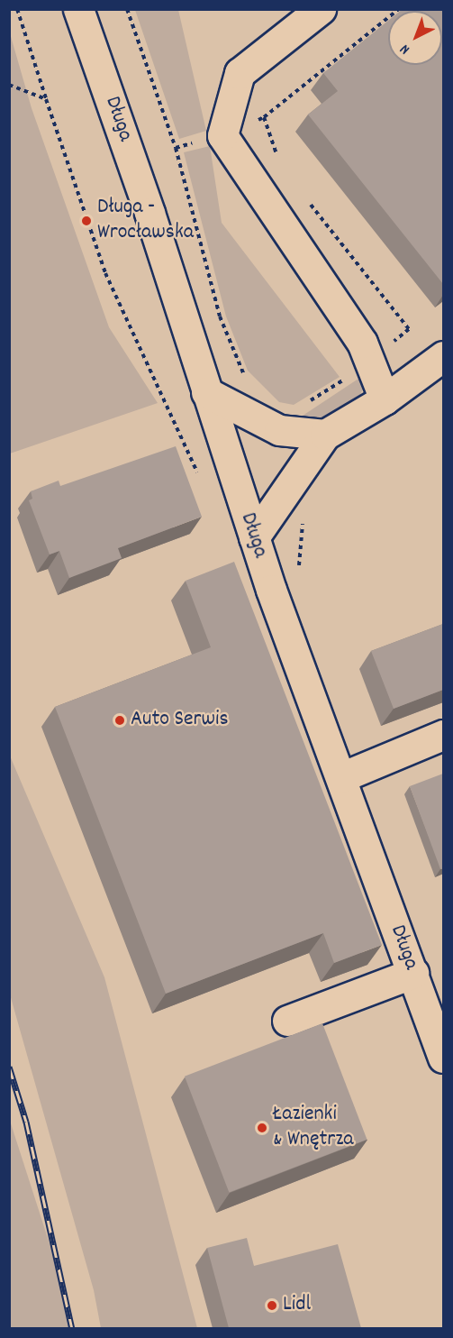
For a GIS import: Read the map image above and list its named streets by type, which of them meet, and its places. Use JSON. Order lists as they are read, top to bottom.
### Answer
{
  "streets": {
    "street": ["Długa"]
  },
  "places": [
    "Długa - Wrocławska",
    "Auto Serwis",
    "Łazienki & Wnętrza",
    "Lidl"
  ],
  "north": "bottom left"
}
